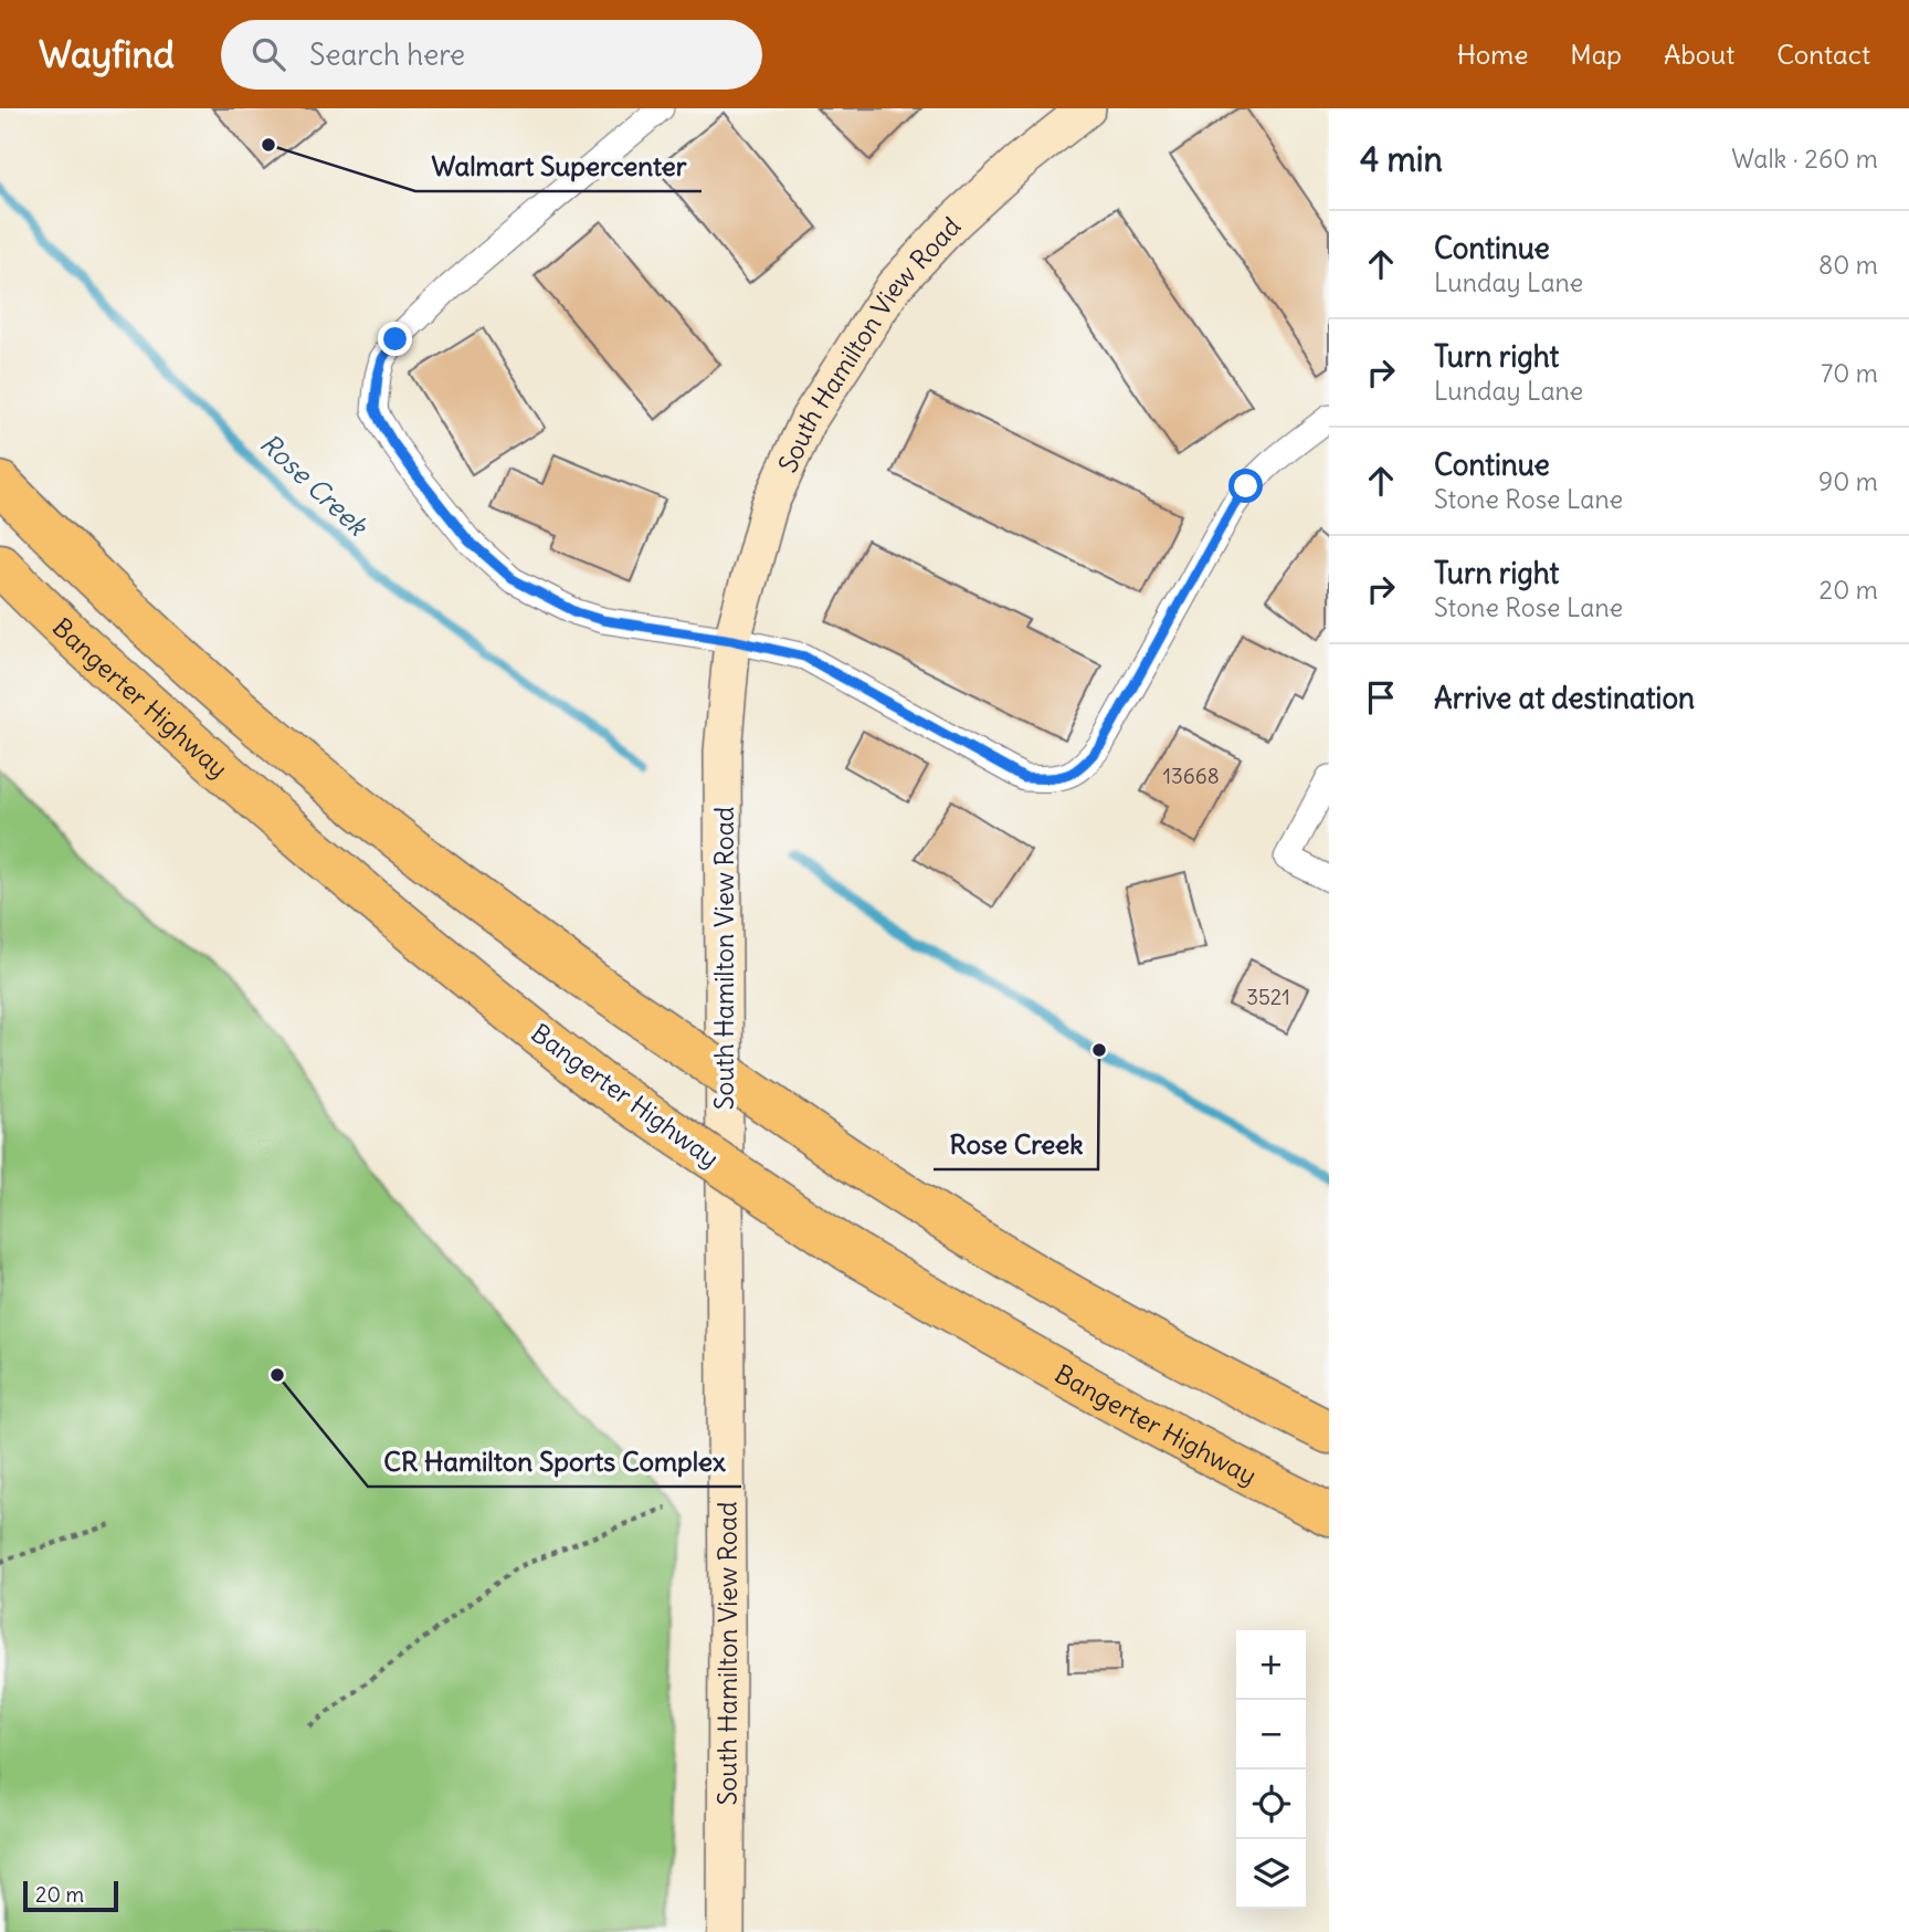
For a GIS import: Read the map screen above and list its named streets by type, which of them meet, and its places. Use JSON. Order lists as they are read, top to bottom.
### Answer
{
  "streets": {
    "highway": ["Bangerter Highway"],
    "street": ["South Hamilton View Road"]
  },
  "water": ["Rose Creek"],
  "places": ["Walmart Supercenter", "Rose Creek", "CR Hamilton Sports Complex"],
  "house_numbers": ["13668", "3521"],
  "scale_bar": "20 m",
  "page": {
    "header": "Wayfind",
    "search": "Search here",
    "nav": [
      "Home",
      "Map",
      "About",
      "Contact"
    ],
    "heading": ["4 min", "Walk · 260 m"],
    "list": [
      ["Continue", "Lunday Lane", "80 m"],
      ["Turn right", "Lunday Lane", "70 m"],
      ["Continue", "Stone Rose Lane", "90 m"],
      ["Turn right", "Stone Rose Lane", "20 m"],
      "Arrive at destination"
    ],
    "map_buttons": ["+", "−"],
    "scale": "20 m"
  }
}
